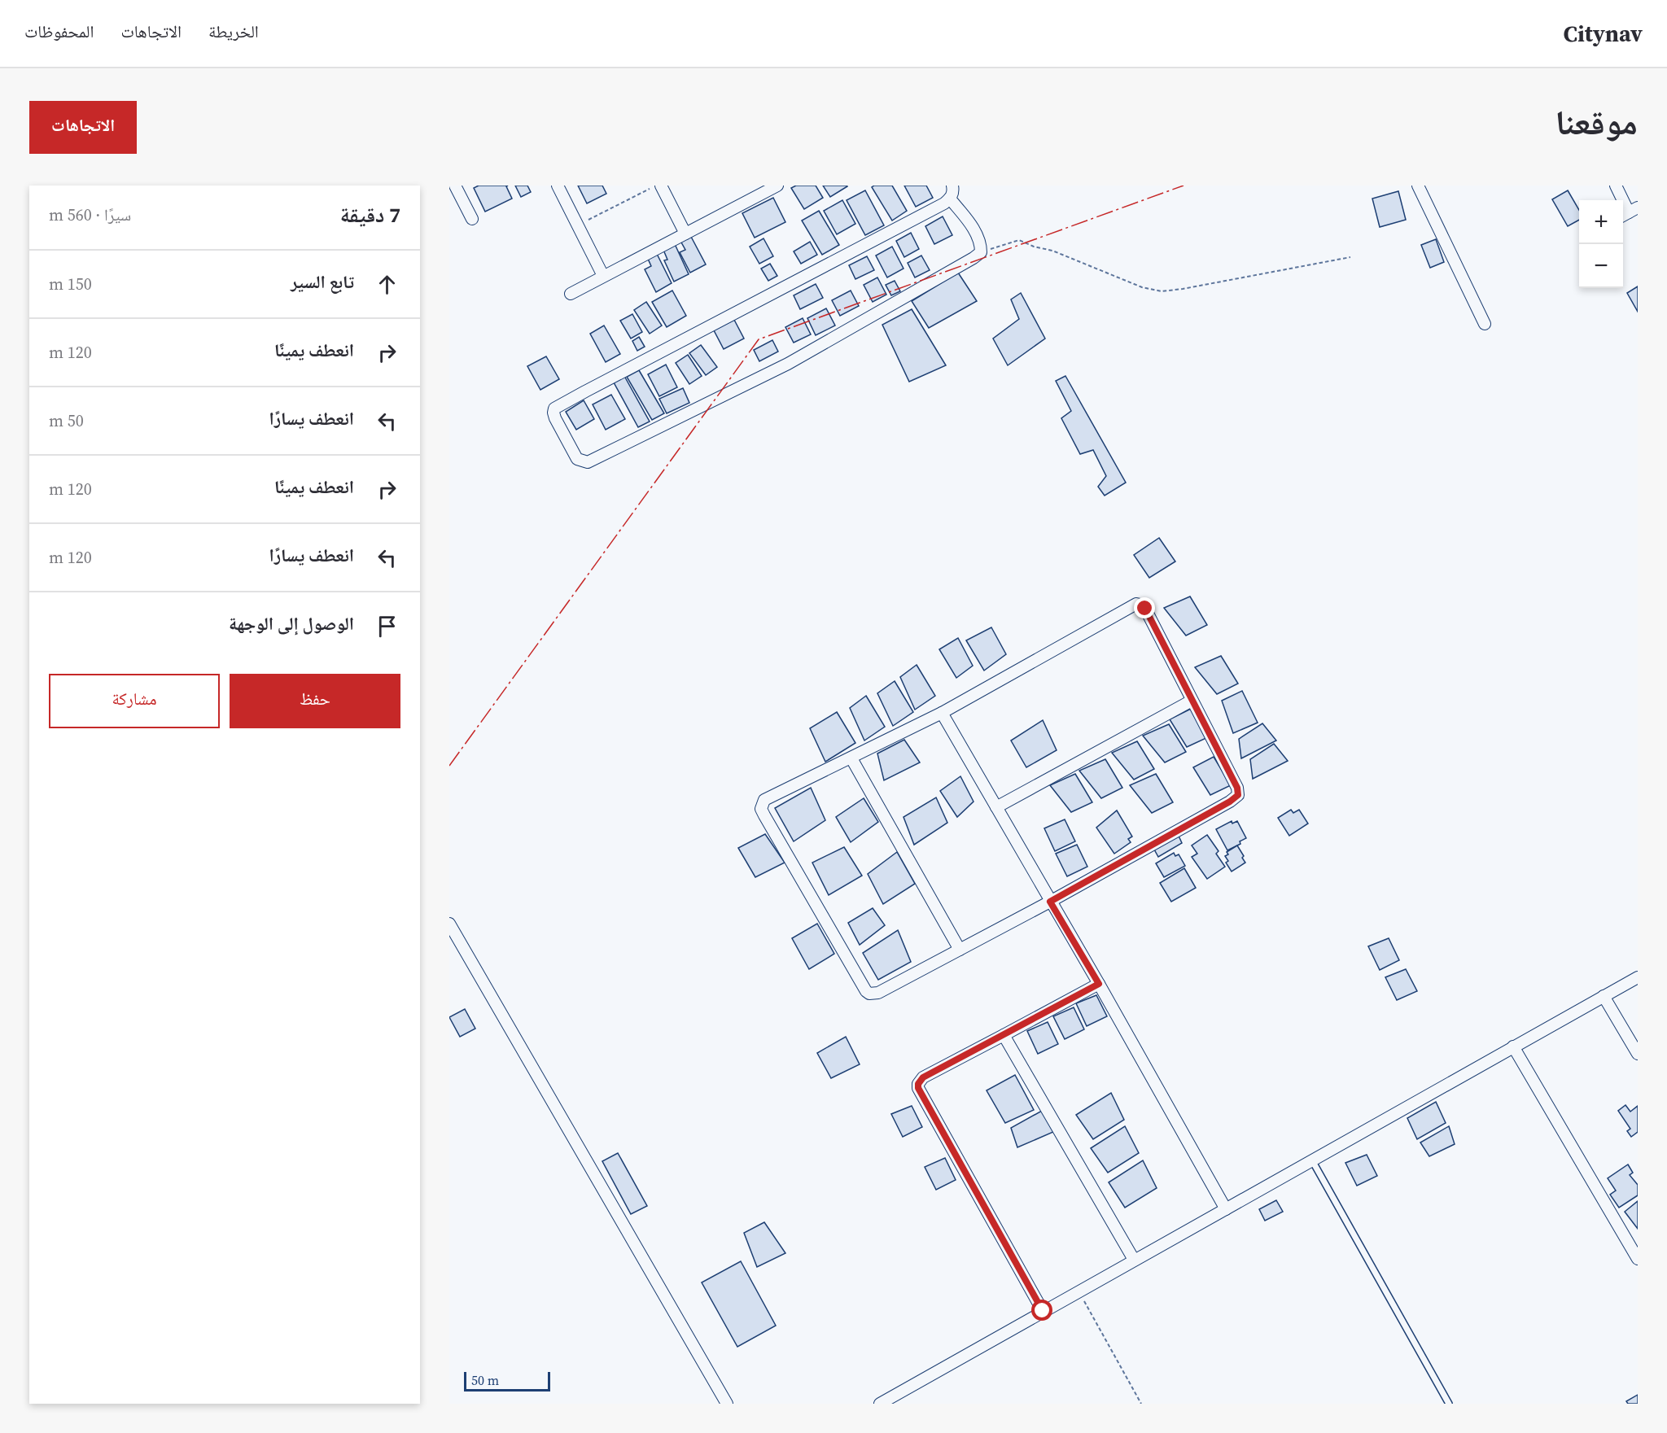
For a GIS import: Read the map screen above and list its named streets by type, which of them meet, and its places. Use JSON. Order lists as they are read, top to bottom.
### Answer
{
  "scale_bar": "50 m",
  "page": {
    "header": "Citynav",
    "nav": ["الخريطة", "الاتجاهات", "المحفوظات"],
    "title": "موقعنا",
    "buttons": [
      "الاتجاهات",
      ["حفظ", "مشاركة"]
    ],
    "heading": ["7 دقيقة", "سيرًا · 560 m"],
    "map_buttons": ["+", "−"],
    "list": [
      ["تابع السير", "150 m"],
      ["انعطف يمينًا", "120 m"],
      ["انعطف يسارًا", "50 m"],
      ["انعطف يمينًا", "120 m"],
      ["انعطف يسارًا", "120 m"],
      "الوصول إلى الوجهة"
    ],
    "scale": "50 m"
  }
}
